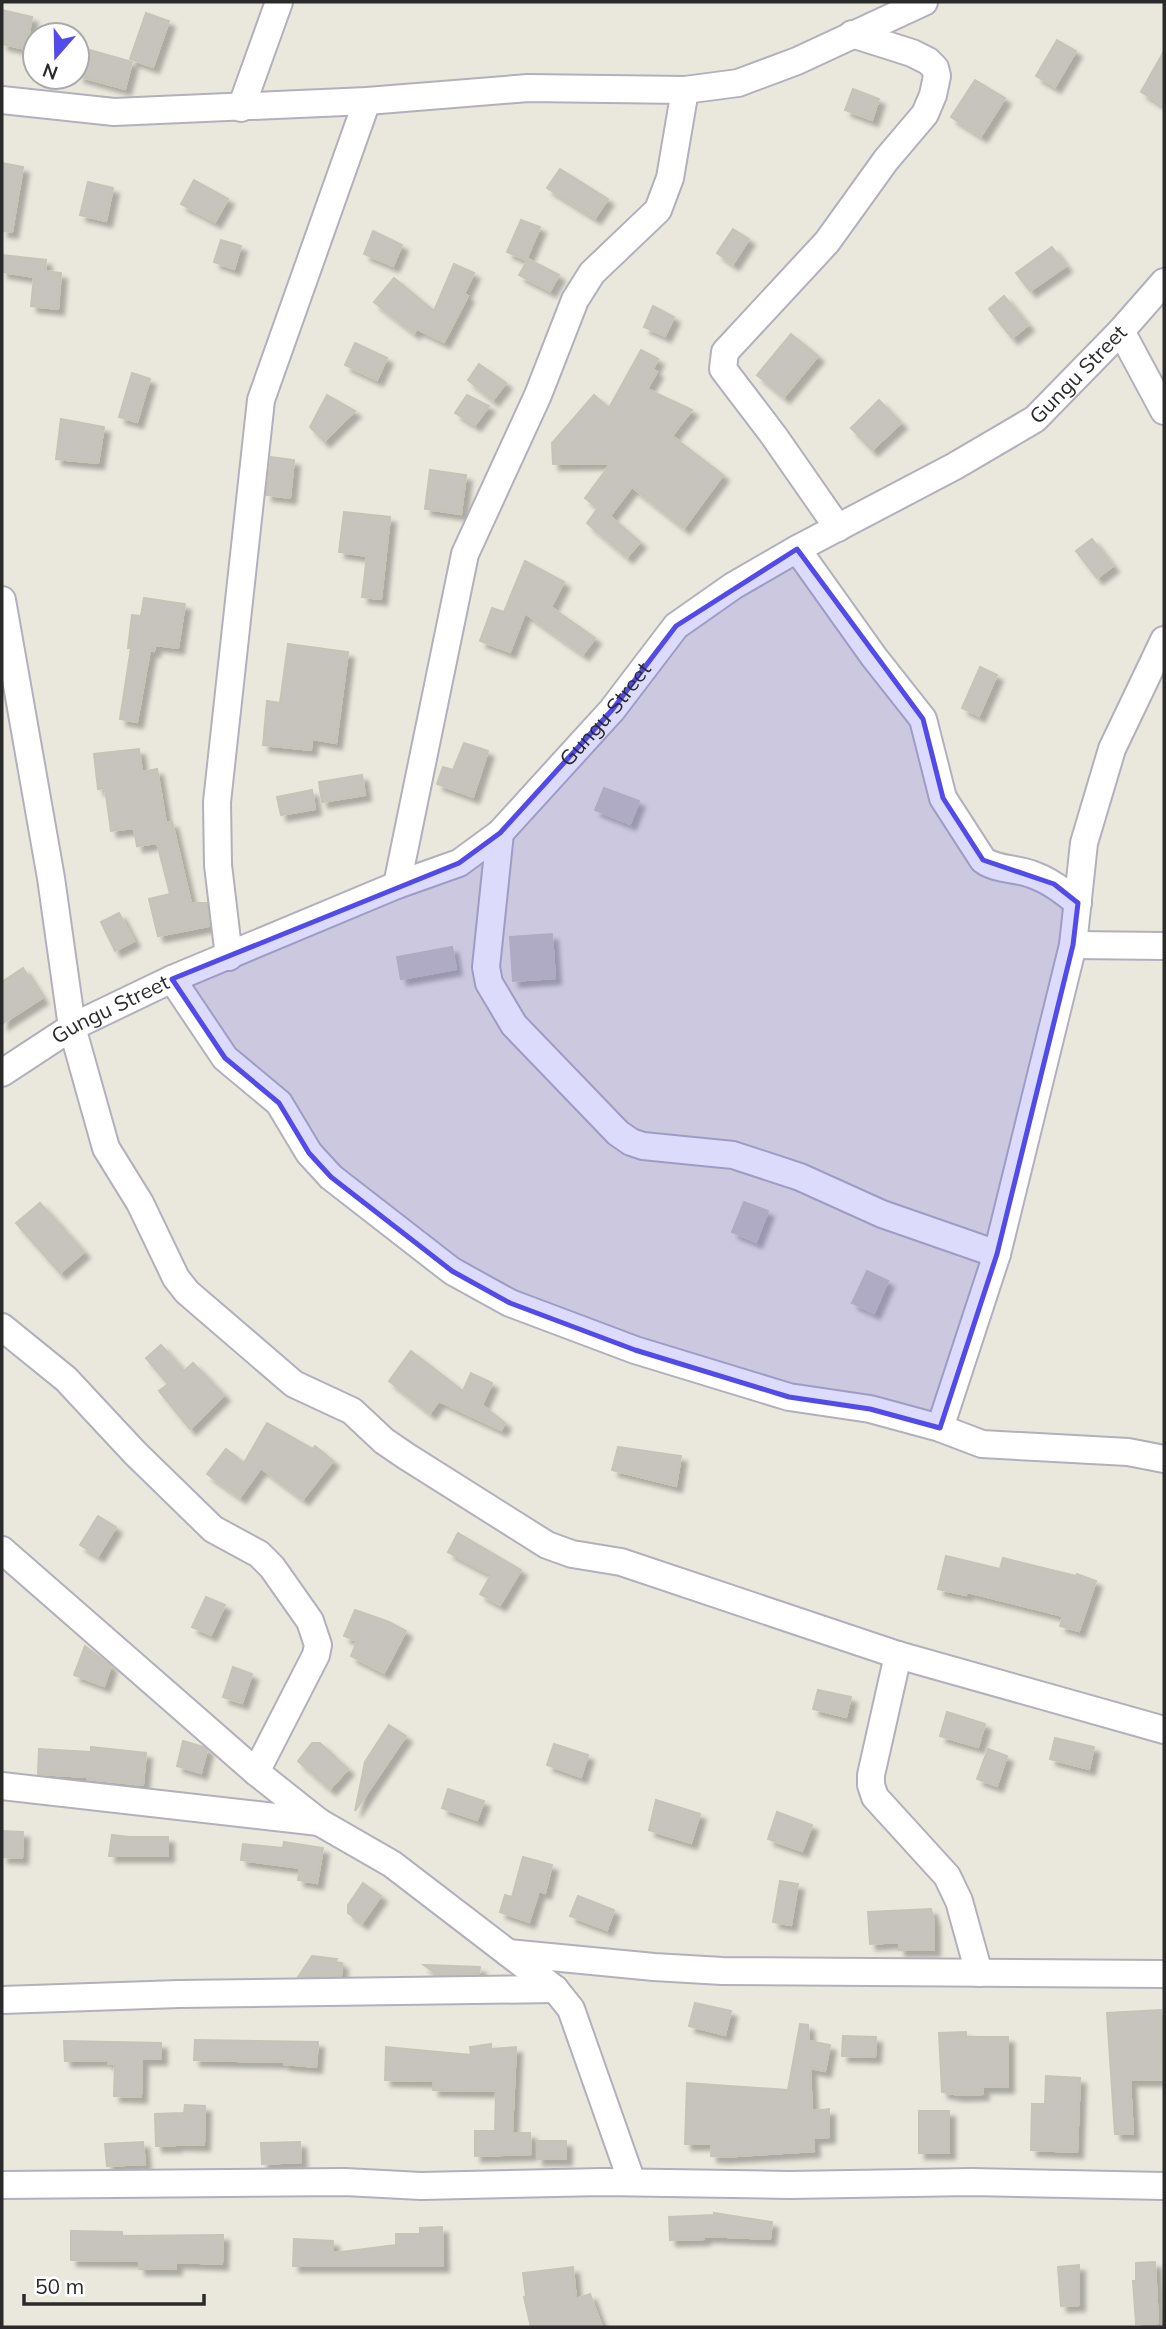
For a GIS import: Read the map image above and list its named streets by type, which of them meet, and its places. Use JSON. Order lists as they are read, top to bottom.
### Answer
{
  "streets": {
    "street": ["Gungu Street"]
  },
  "scale_bar": "50 m",
  "north": "bottom"
}
